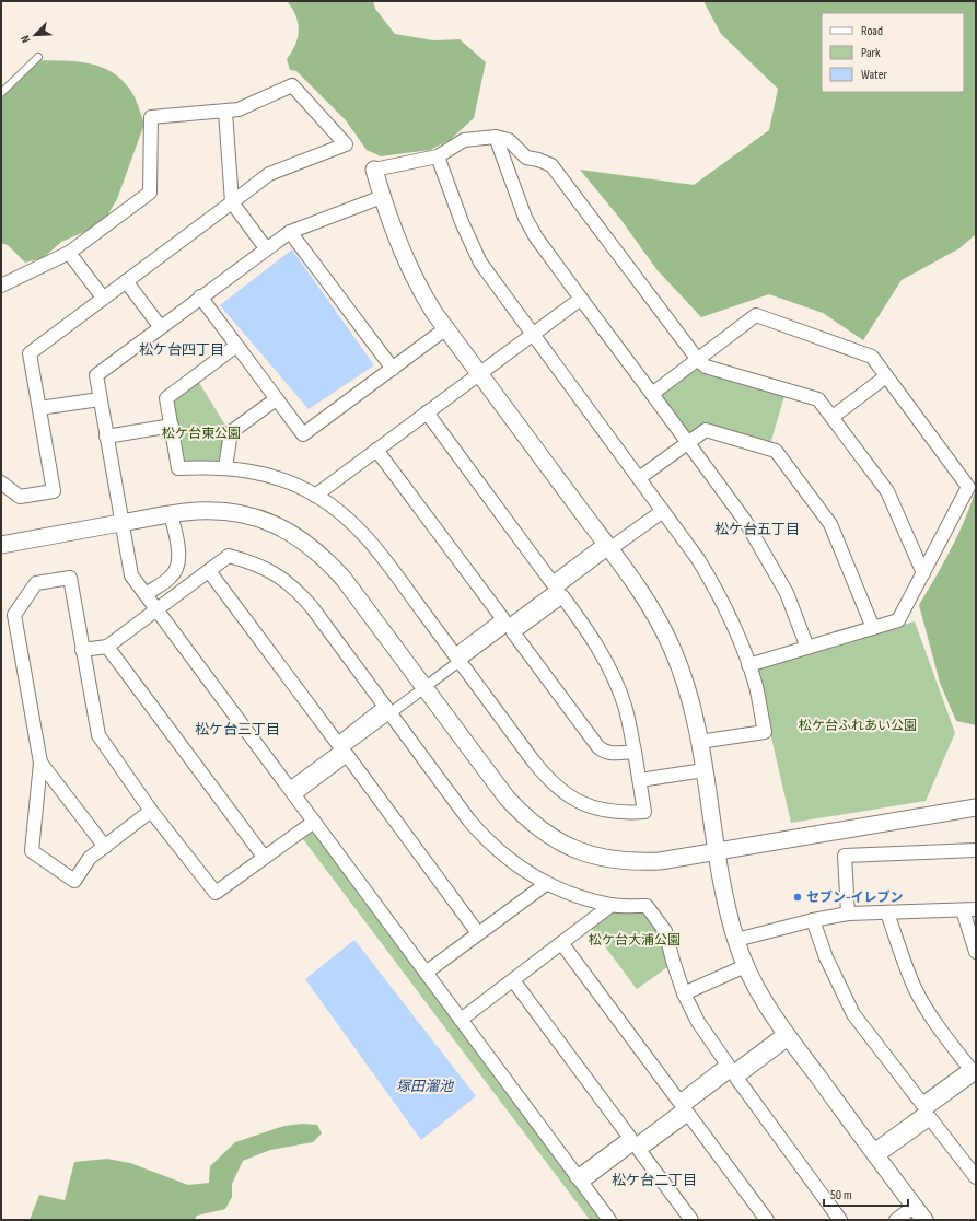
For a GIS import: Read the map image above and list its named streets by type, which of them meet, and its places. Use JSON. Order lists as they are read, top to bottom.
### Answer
{
  "districts": [
    "松ケ台四丁目",
    "松ケ台五丁目",
    "松ケ台三丁目",
    "松ケ台二丁目"
  ],
  "water": ["塚田溜池"],
  "parks": ["松ケ台東公園", "松ケ台ふれあい公園", "松ケ台大浦公園"],
  "places": ["セブン-イレブン"],
  "legend": ["Road", "Park", "Water"],
  "scale_bar": "50 m",
  "north": "bottom left"
}
